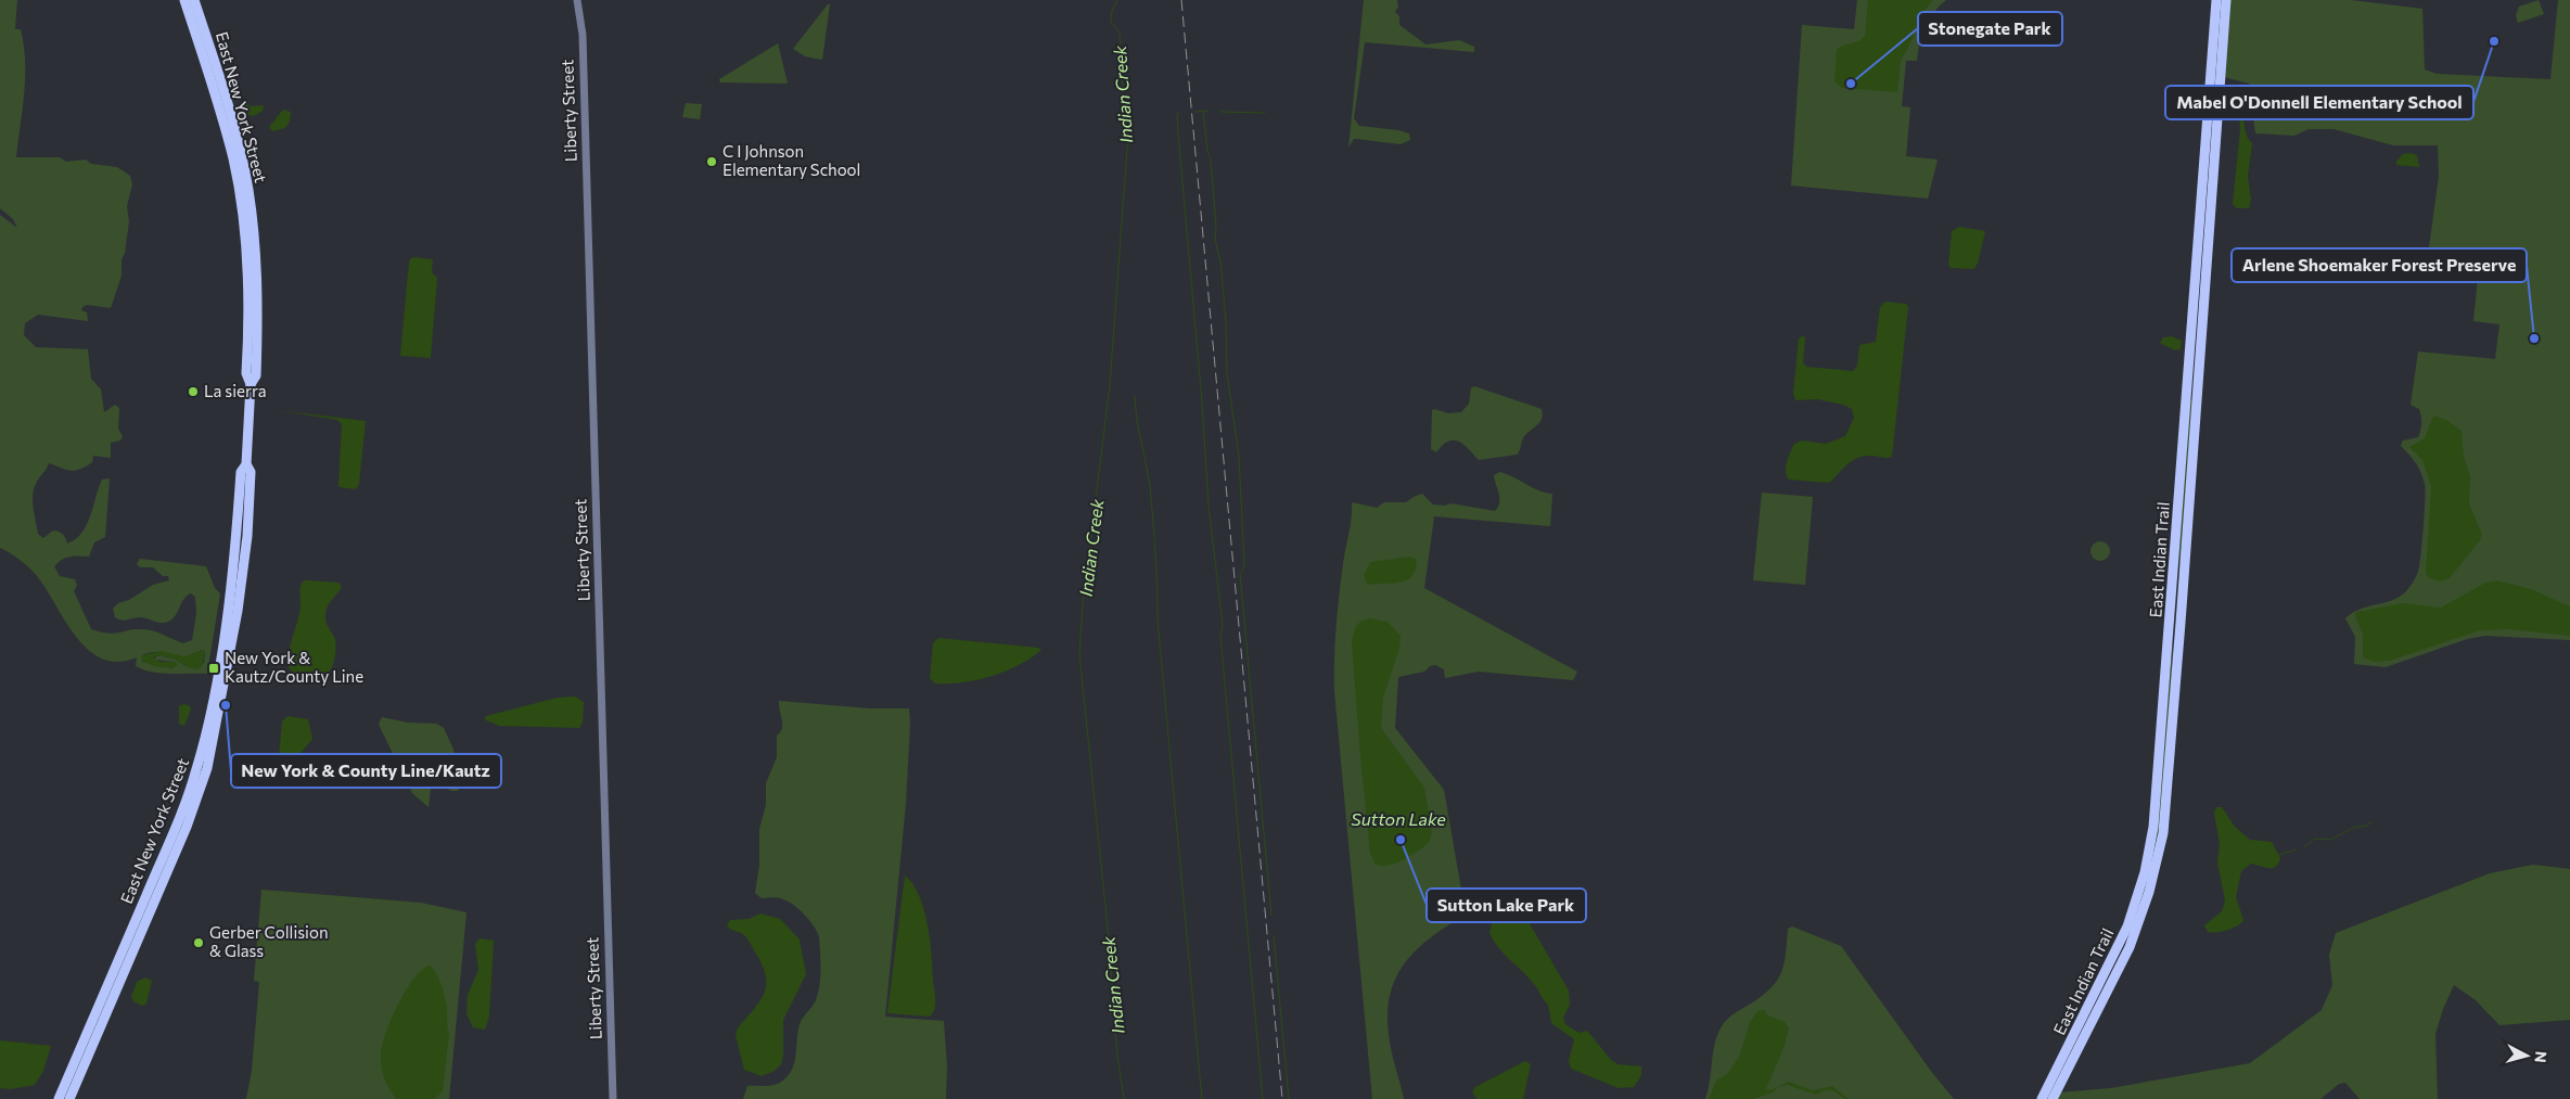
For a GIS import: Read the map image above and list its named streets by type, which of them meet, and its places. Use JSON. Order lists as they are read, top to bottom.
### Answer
{
  "streets": {
    "main road": ["East New York Street", "East Indian Trail"],
    "street": ["Liberty Street"]
  },
  "water": ["Indian Creek", "Sutton Lake"],
  "places": {
    "other": [
      "Mabel O'Donnell Elementary School",
      "Stonegate Park",
      "C I Johnson Elementary School",
      "Arlene Shoemaker Forest Preserve",
      "La sierra",
      "New York & County Line/Kautz",
      "Sutton Lake Park",
      "Gerber Collision & Glass"
    ],
    "transit": ["New York & Kautz/County Line"]
  },
  "north": "right"
}
